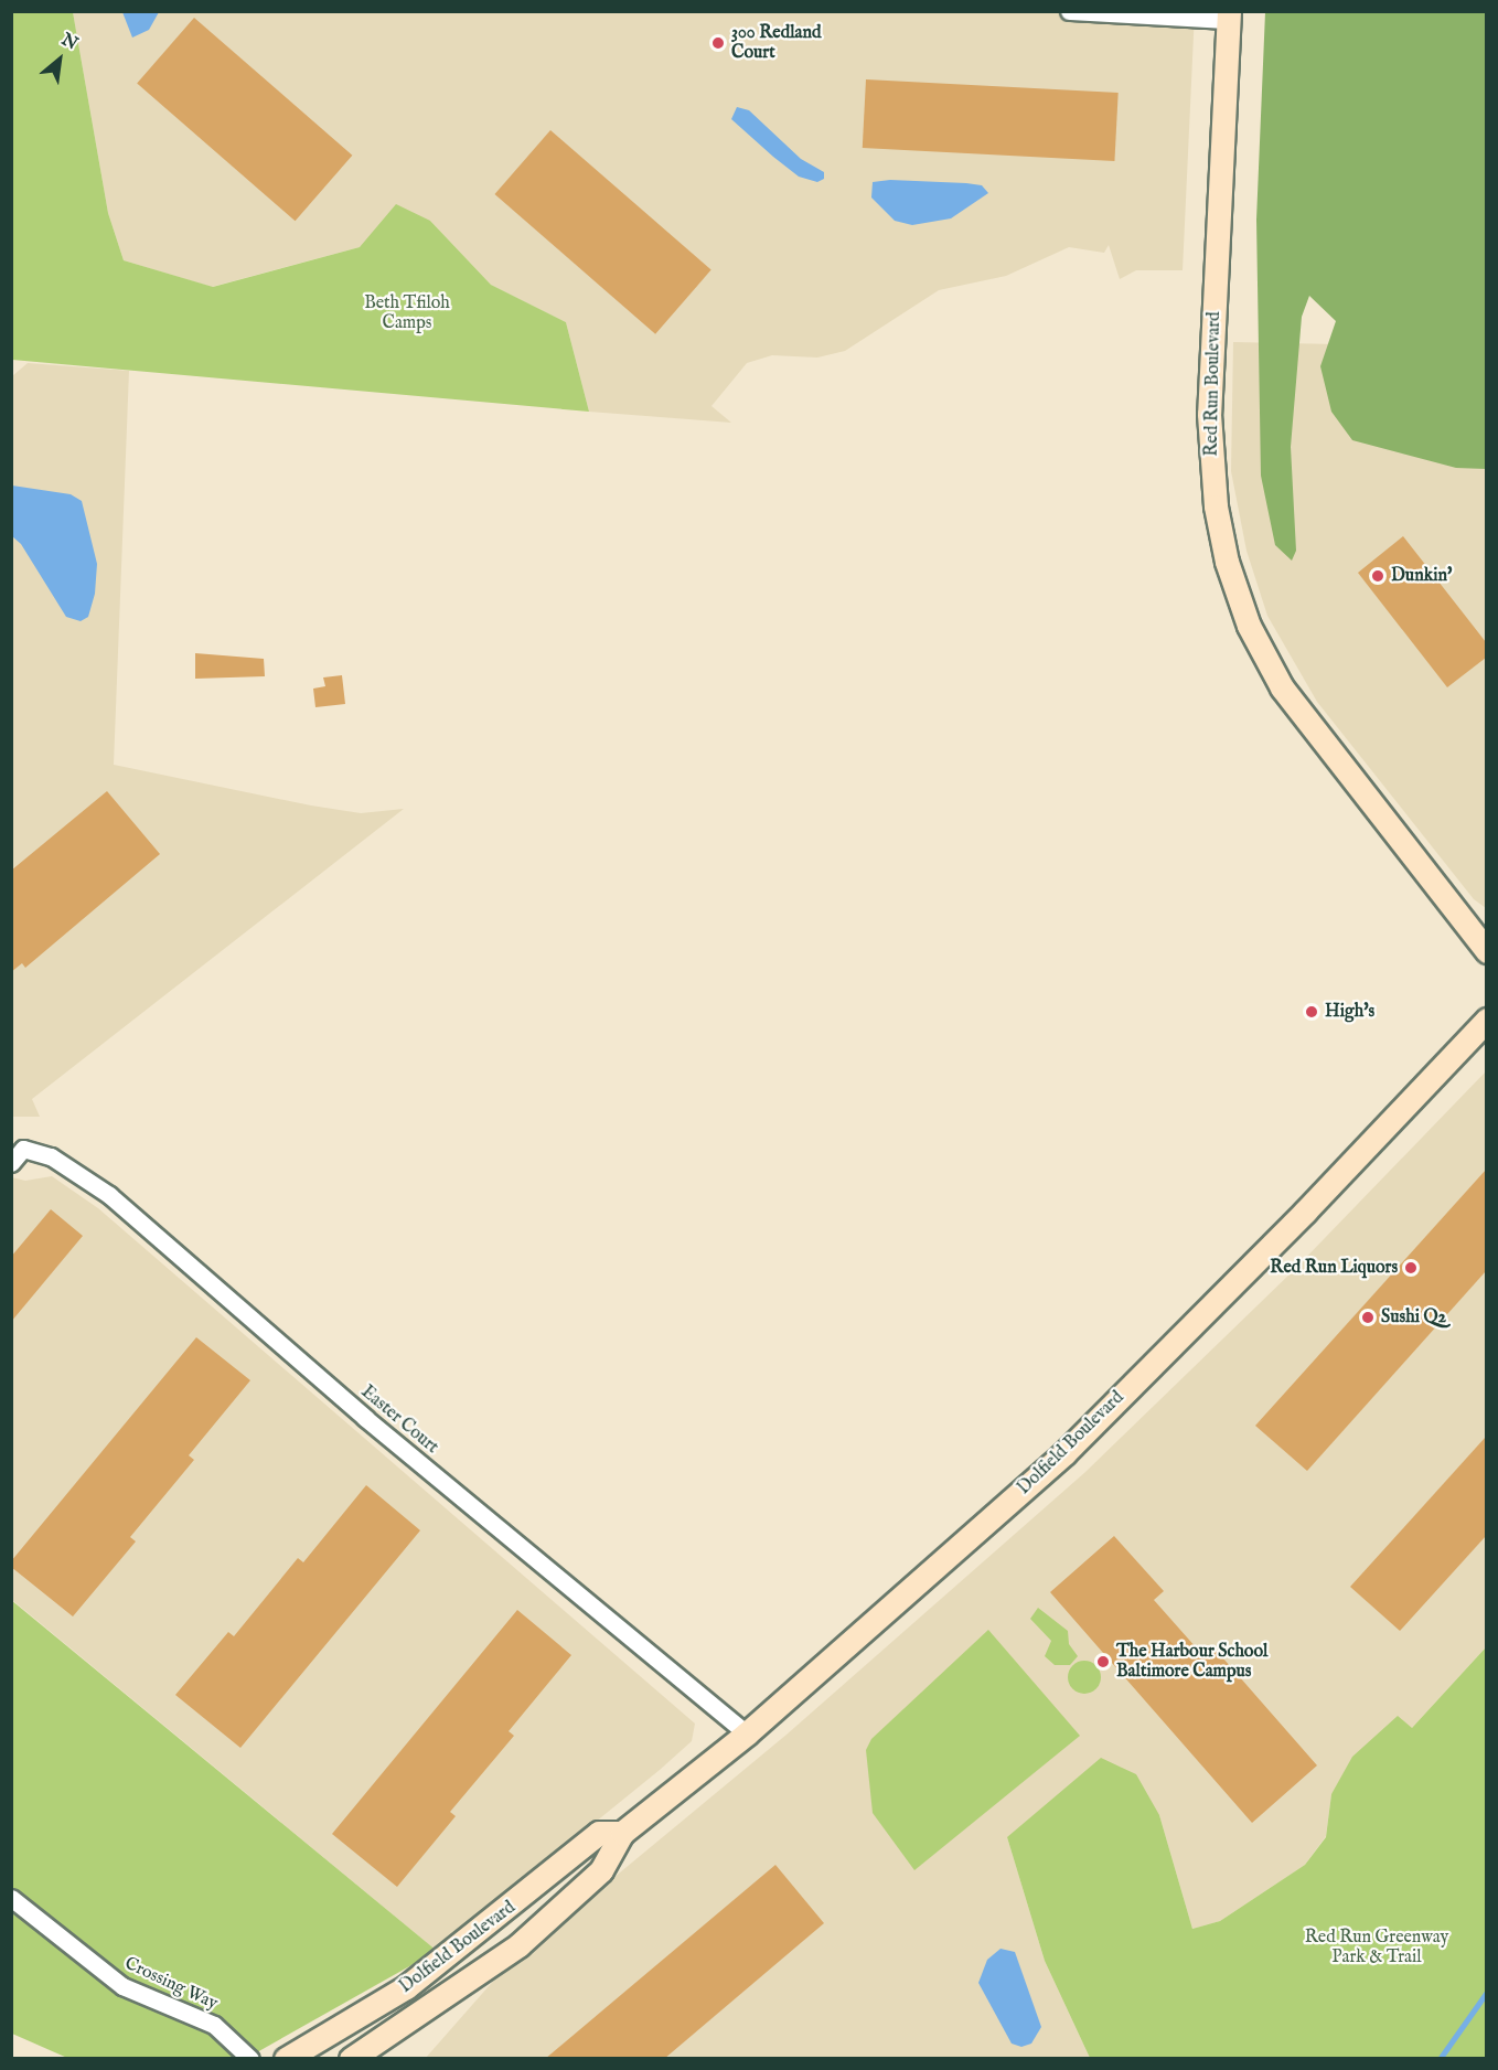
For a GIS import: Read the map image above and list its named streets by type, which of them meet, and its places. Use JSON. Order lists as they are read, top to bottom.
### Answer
{
  "streets": {
    "main road": ["Red Run Boulevard", "Dolfield Boulevard"],
    "street": ["Easter Court", "Crossing Way"]
  },
  "crossings": [
    ["Easter Court", "Dolfield Boulevard"]
  ],
  "parks": ["Beth Tfiloh Camps", "Red Run Greenway Park & Trail"],
  "places": [
    "300 Redland Court",
    "Dunkin'",
    "High's",
    "Red Run Liquors",
    "Sushi Q2",
    "The Harbour School Baltimore Campus"
  ],
  "north": "top right"
}
